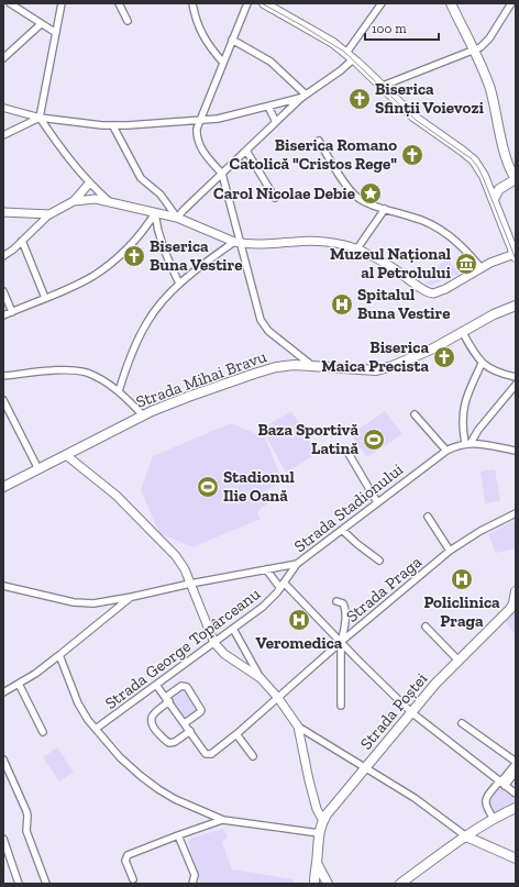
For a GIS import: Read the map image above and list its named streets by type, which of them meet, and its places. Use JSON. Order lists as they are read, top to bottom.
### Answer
{
  "streets": {
    "main road": ["Strada Mihai Bravu", "Strada Poștei"],
    "street": ["Strada Stadionului", "Strada Praga", "Strada George Topârceanu"]
  },
  "crossings": [
    ["Strada Stadionului", "Strada George Topârceanu"]
  ],
  "places": {
    "church": [
      "Biserica Sfinţii Voievozi",
      "Biserica Romano Catolică \"Cristos Rege\"",
      "Biserica Buna Vestire",
      "Biserica Maica Precista"
    ],
    "place": ["Carol Nicolae Debie"],
    "museum": ["Muzeul Național al Petrolului"],
    "hospital": ["Spitalul Buna Vestire", "Policlinica Praga", "Veromedica"],
    "sports": ["Baza Sportivă Latină", "Stadionul Ilie Oană"]
  },
  "scale_bar": "100 m"
}
